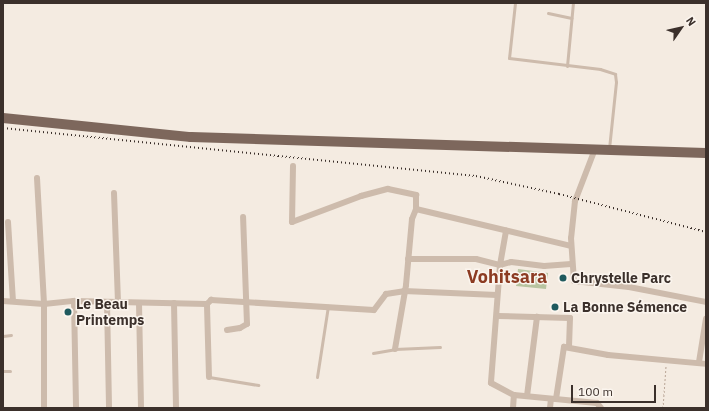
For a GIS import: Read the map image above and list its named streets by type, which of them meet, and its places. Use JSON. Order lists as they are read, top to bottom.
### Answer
{
  "districts": ["Vohitsara"],
  "places": ["Chrystelle Parc", "La Bonne Sémence", "Le Beau Printemps"],
  "scale_bar": "100 m",
  "north": "top right"
}
